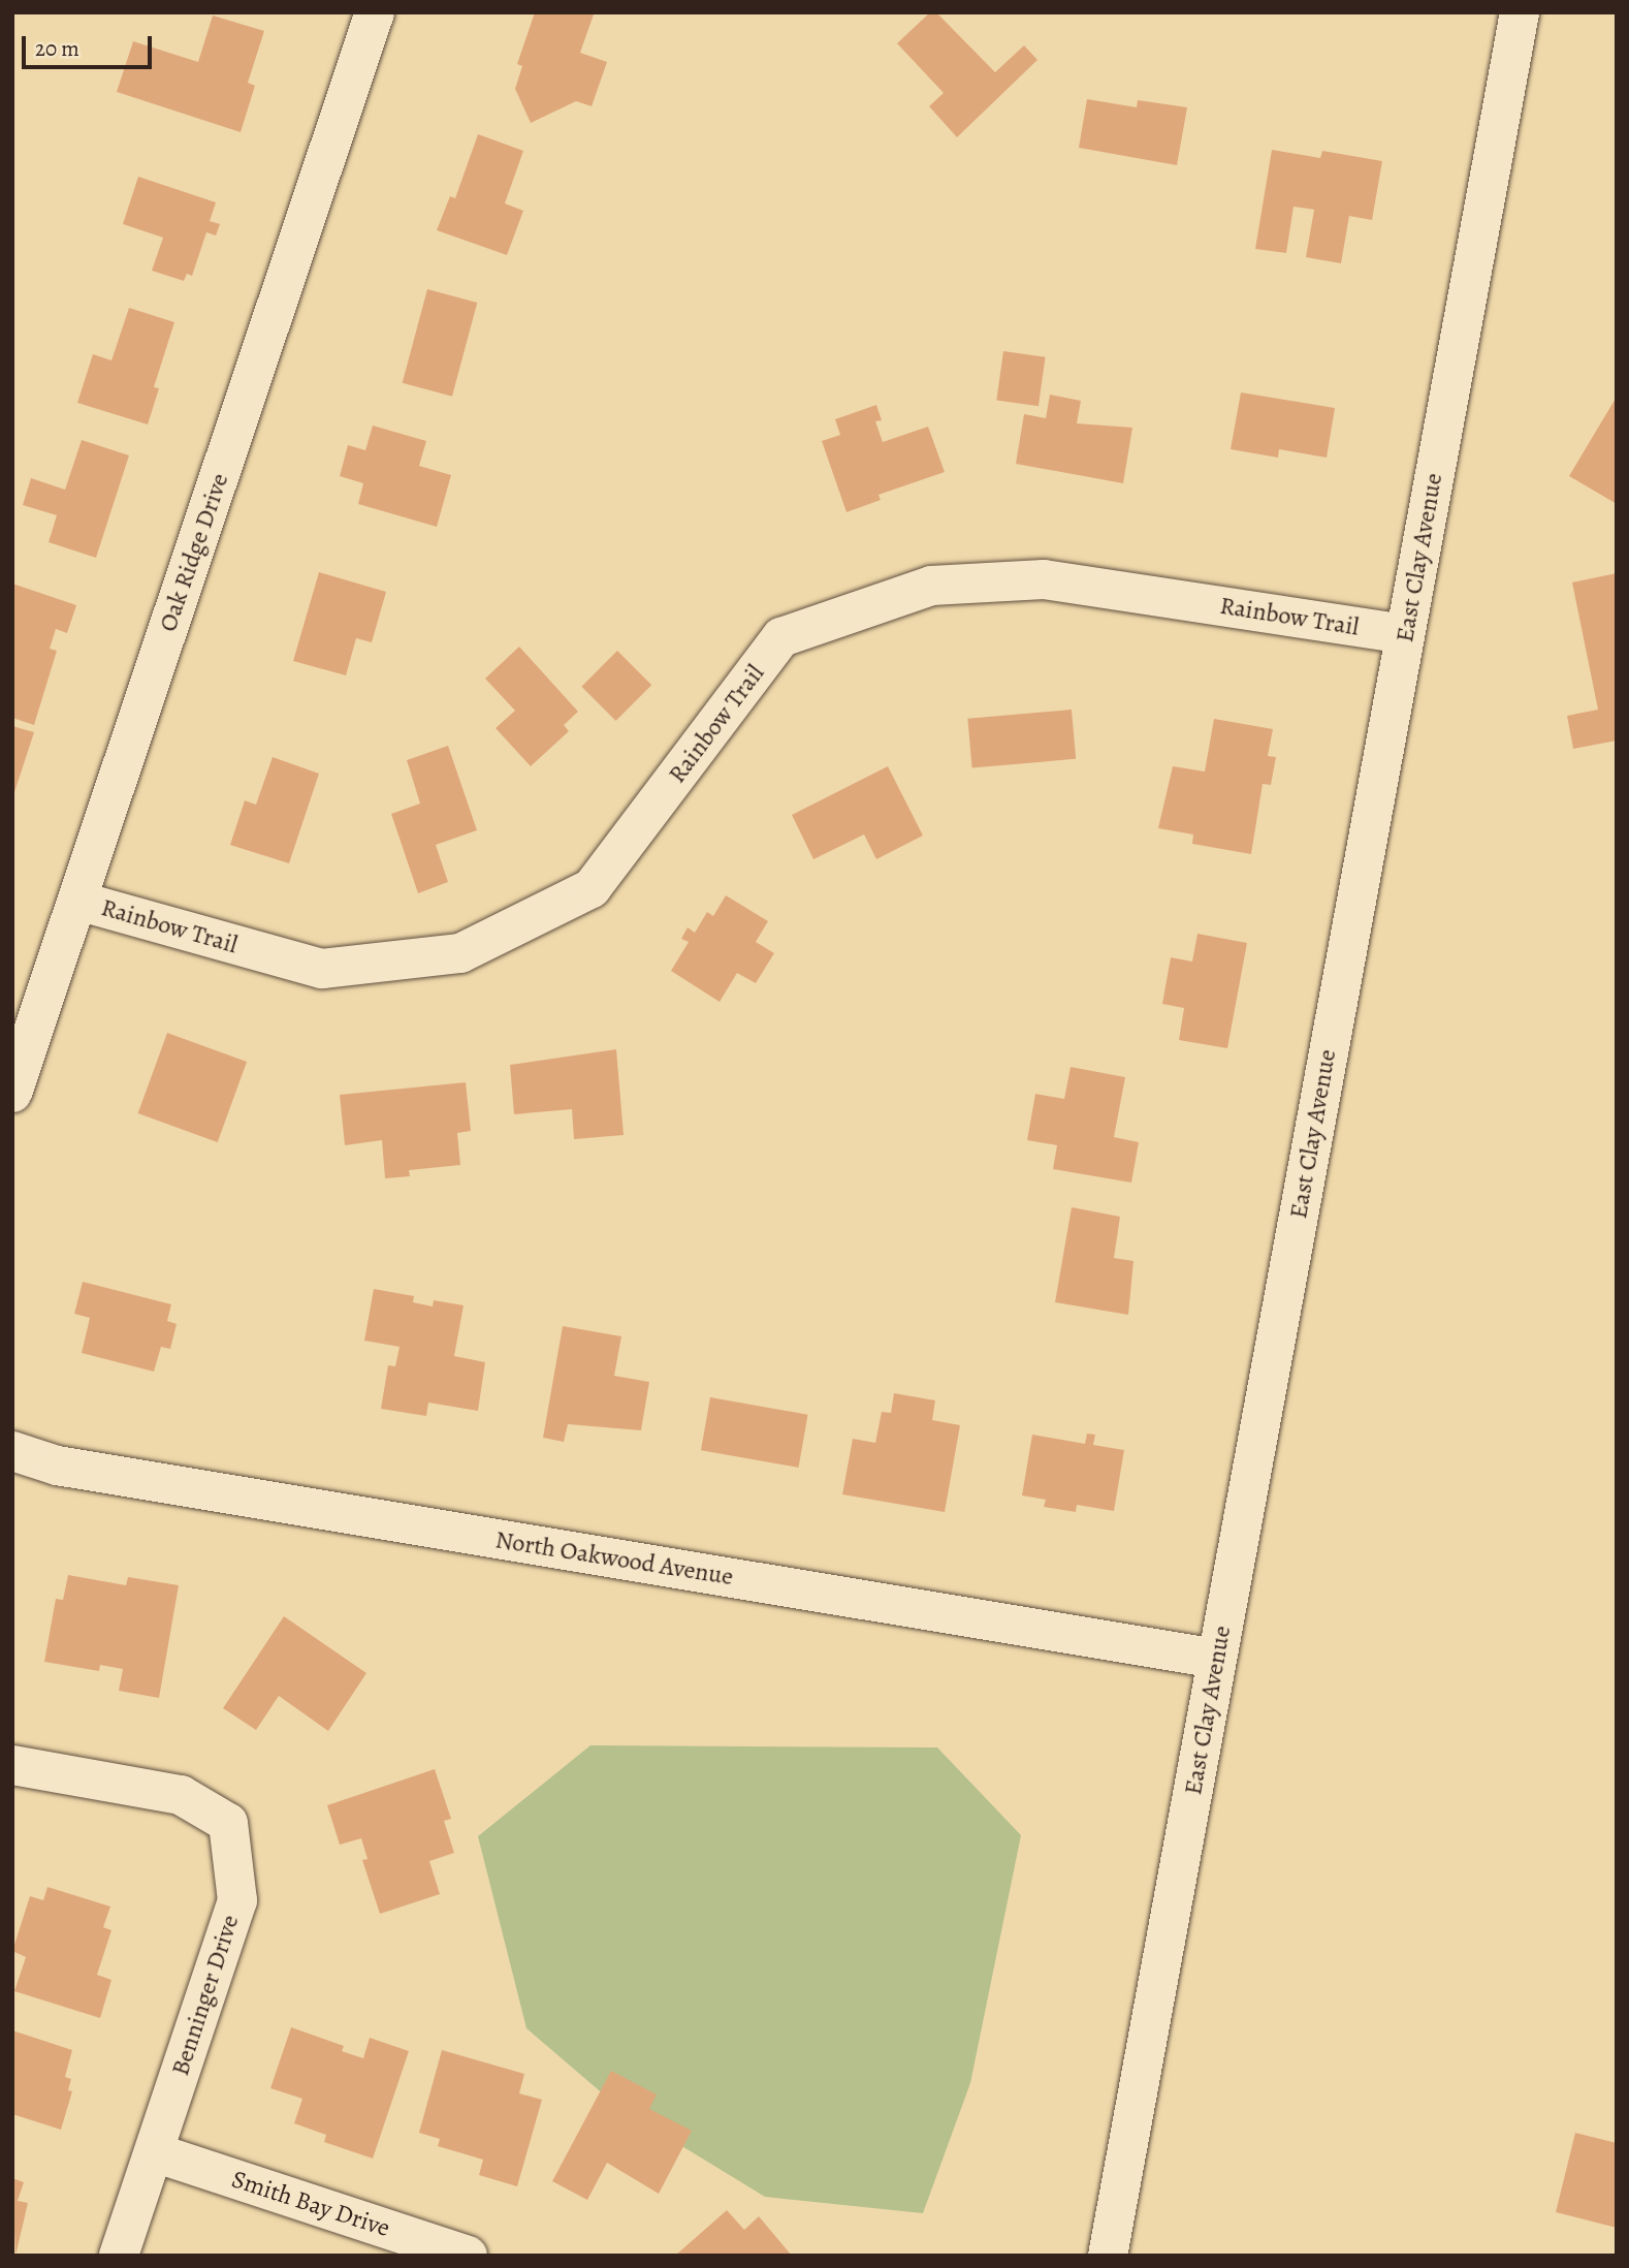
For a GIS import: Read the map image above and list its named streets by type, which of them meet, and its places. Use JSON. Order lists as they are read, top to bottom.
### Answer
{
  "streets": {
    "street": [
      "Oak Ridge Drive",
      "East Clay Avenue",
      "Rainbow Trail",
      "North Oakwood Avenue",
      "Benninger Drive",
      "Smith Bay Drive"
    ]
  },
  "crossings": [
    ["Oak Ridge Drive", "Rainbow Trail"],
    ["East Clay Avenue", "Rainbow Trail"],
    ["East Clay Avenue", "North Oakwood Avenue"],
    ["Benninger Drive", "Smith Bay Drive"]
  ],
  "scale_bar": "20 m"
}
